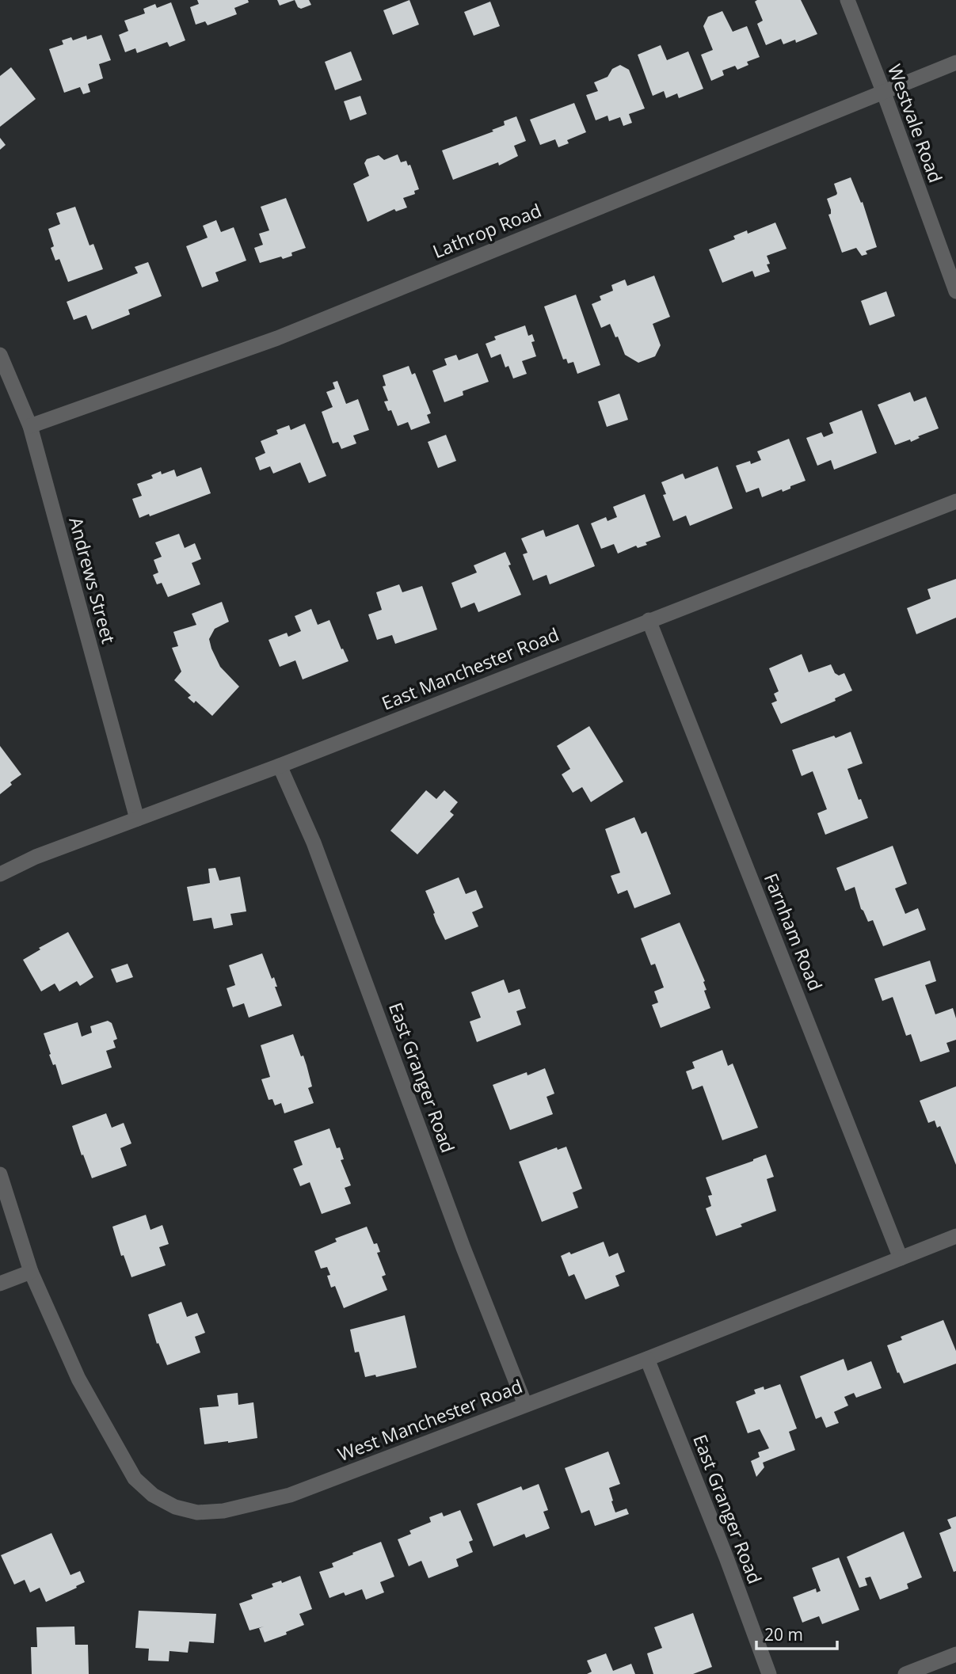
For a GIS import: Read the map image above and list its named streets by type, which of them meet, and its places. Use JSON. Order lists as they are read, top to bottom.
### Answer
{
  "streets": {
    "street": [
      "Westvale Road",
      "Lathrop Road",
      "Andrews Street",
      "East Manchester Road",
      "Farnham Road",
      "East Granger Road",
      "West Manchester Road"
    ]
  },
  "crossings": [
    ["Westvale Road", "Lathrop Road"],
    ["Lathrop Road", "Andrews Street"],
    ["Andrews Street", "East Manchester Road"],
    ["East Manchester Road", "Farnham Road"],
    ["East Manchester Road", "East Granger Road"],
    ["Farnham Road", "West Manchester Road"],
    ["East Granger Road", "West Manchester Road"]
  ],
  "scale_bar": "20 m"
}
